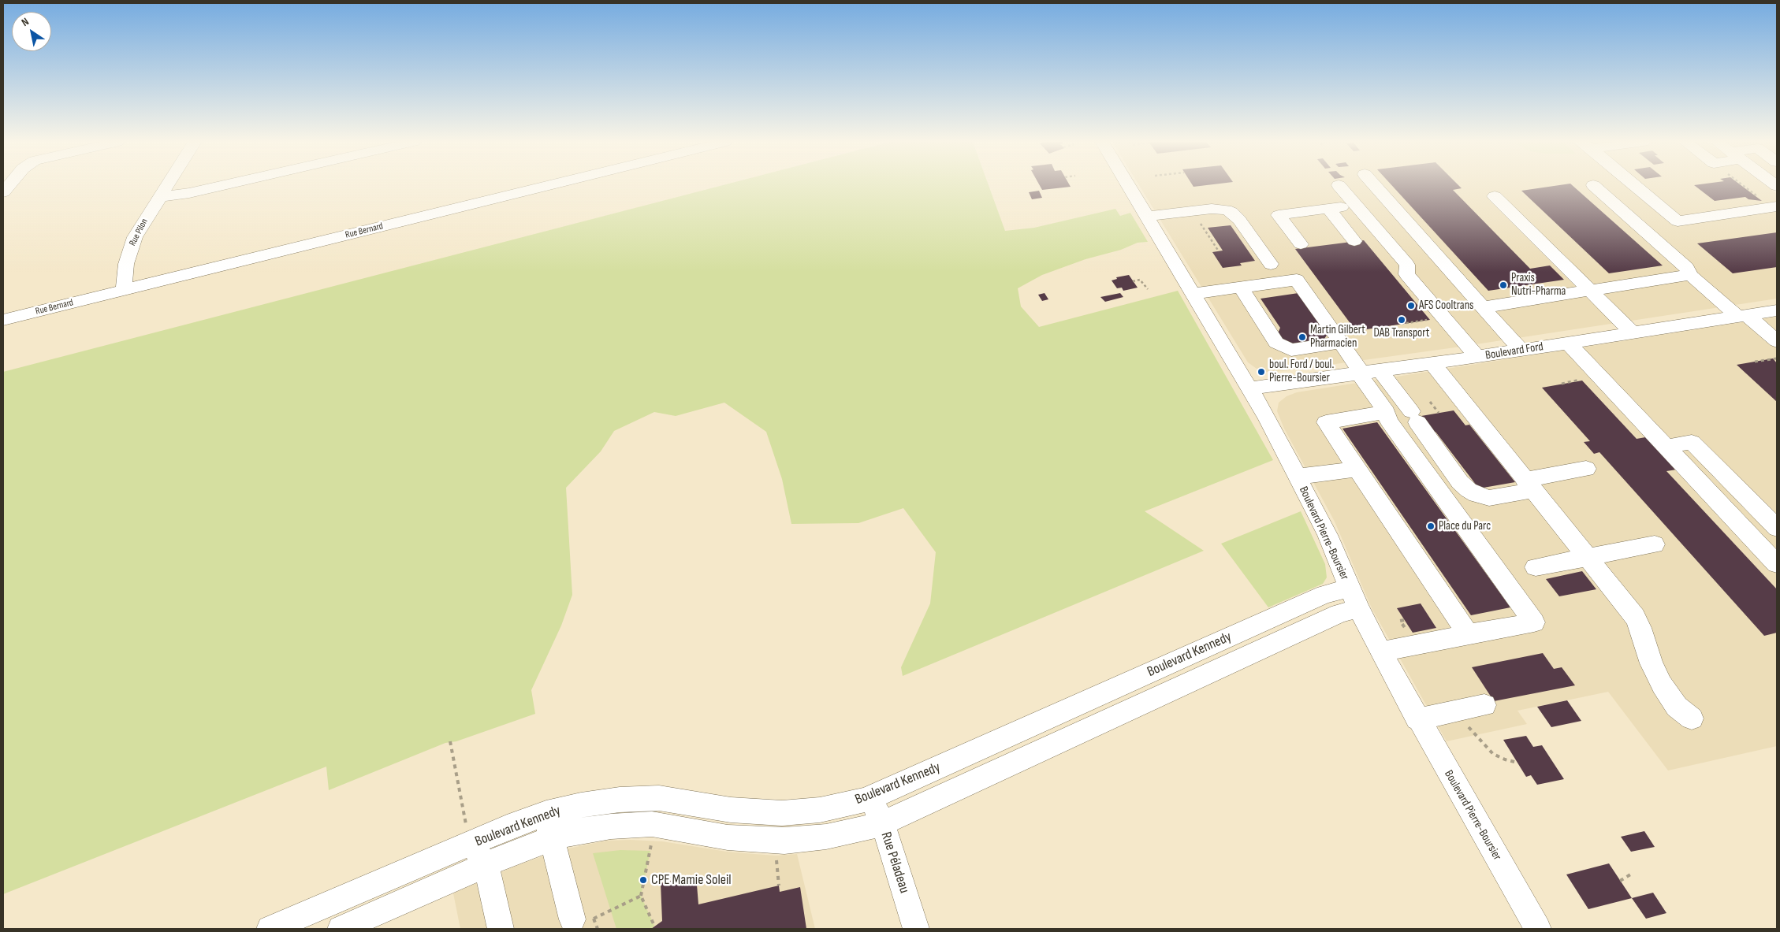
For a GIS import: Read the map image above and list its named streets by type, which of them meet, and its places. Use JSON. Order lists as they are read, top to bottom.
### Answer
{
  "streets": {
    "street": [
      "Rue Bernard",
      "Rue Pilon",
      "Boulevard Ford",
      "Boulevard Pierre-Boursier",
      "Boulevard Kennedy",
      "Rue Péladeau"
    ]
  },
  "crossings": [
    ["Rue Bernard", "Rue Pilon"],
    ["Boulevard Ford", "Boulevard Pierre-Boursier"],
    ["Boulevard Pierre-Boursier", "Boulevard Kennedy"],
    ["Boulevard Kennedy", "Rue Péladeau"]
  ],
  "places": [
    "Praxis Nutri-Pharma",
    "AFS Cooltrans",
    "DAB Transport",
    "Martin Gilbert Pharmacien",
    "boul. Ford / boul. Pierre-Boursier",
    "Place du Parc",
    "CPE Mamie Soleil"
  ],
  "north": "top left"
}
